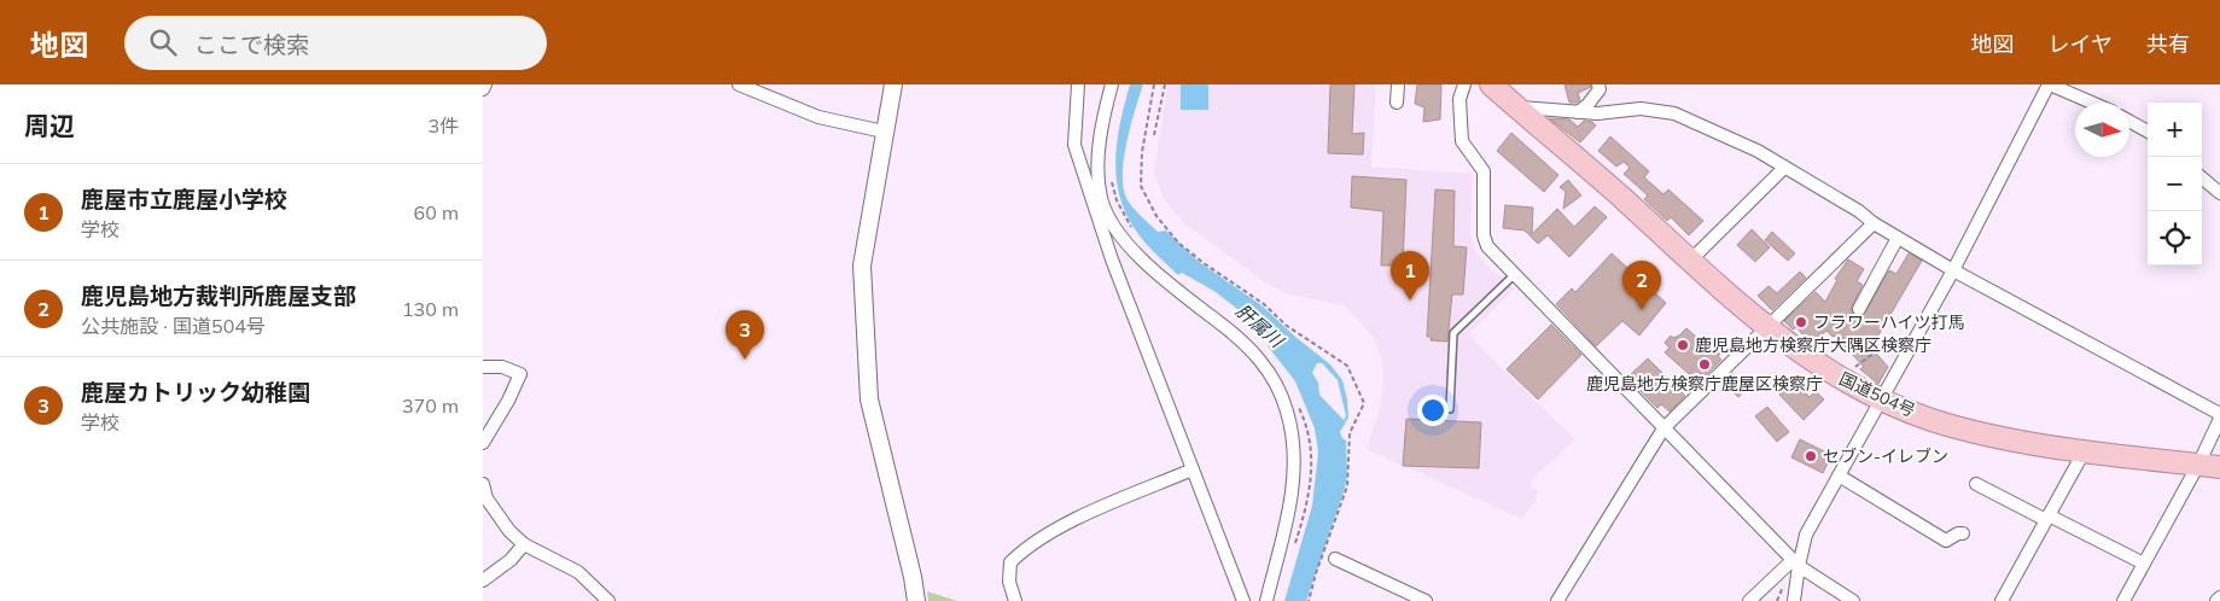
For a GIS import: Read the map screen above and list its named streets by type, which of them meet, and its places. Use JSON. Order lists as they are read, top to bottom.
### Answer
{
  "streets": {
    "highway": ["国道504号"]
  },
  "water": ["肝属川"],
  "places": [
    "フラワーハイツ打馬",
    "鹿児島地方検察庁大隅区検察庁",
    "鹿児島地方検察庁鹿屋区検察庁",
    "セブン-イレブン"
  ],
  "north": "right",
  "page": {
    "header": "地図",
    "search": "ここで検索",
    "nav": ["地図", "レイヤ", "共有"],
    "heading": ["周辺", "3件"],
    "map_buttons": ["+", "−"],
    "list": [
      {
        "mark": "1",
        "name": "鹿屋市立鹿屋小学校",
        "note": "学校",
        "value": "60 m"
      },
      {
        "mark": "2",
        "name": "鹿児島地方裁判所鹿屋支部",
        "note": "公共施設 · 国道504号",
        "value": "130 m"
      },
      {
        "mark": "3",
        "name": "鹿屋カトリック幼稚園",
        "note": "学校",
        "value": "370 m"
      }
    ],
    "pins": ["1", "2", "3"]
  }
}
